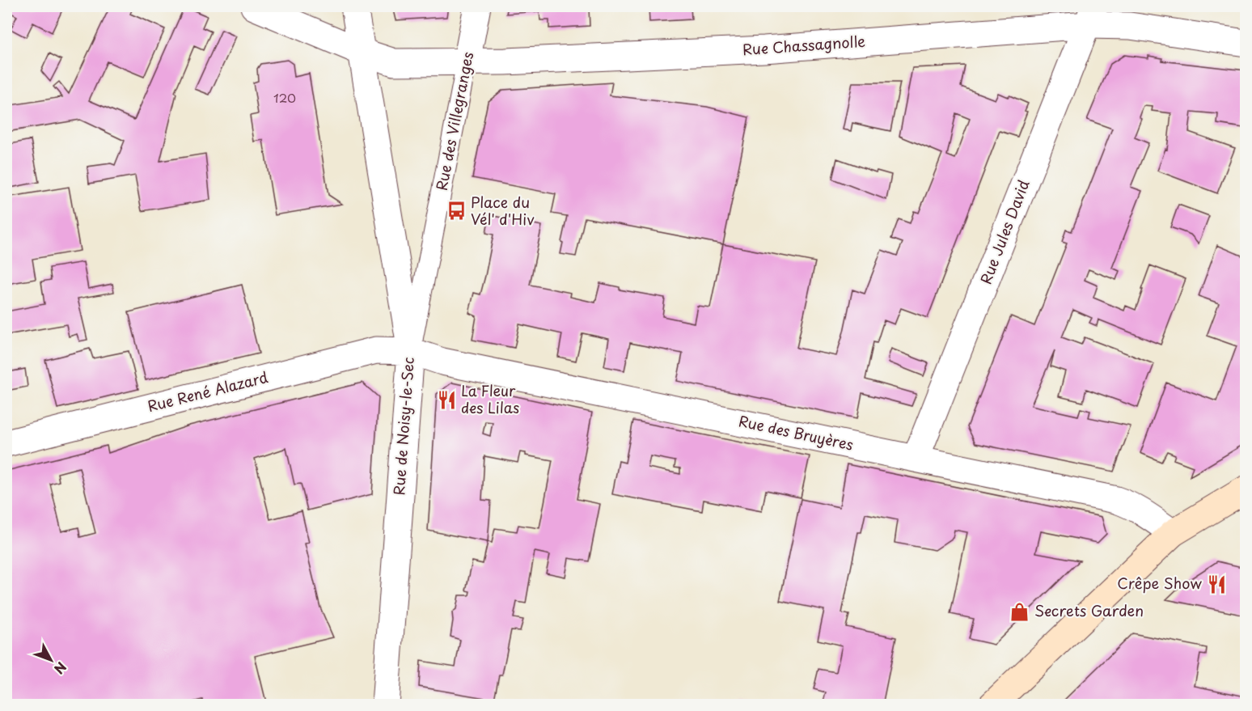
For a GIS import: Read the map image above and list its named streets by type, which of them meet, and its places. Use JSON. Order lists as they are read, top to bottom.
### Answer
{
  "streets": {
    "street": [
      "Rue Chassagnolle",
      "Rue des Villegranges",
      "Rue Jules David",
      "Rue René Alazard",
      "Rue de Noisy-le-Sec",
      "Rue des Bruyères"
    ]
  },
  "crossings": [
    ["Rue Chassagnolle", "Rue des Villegranges"],
    ["Rue Chassagnolle", "Rue Jules David"],
    ["Rue Chassagnolle", "Rue de Noisy-le-Sec"],
    ["Rue des Villegranges", "Rue René Alazard"],
    ["Rue des Villegranges", "Rue de Noisy-le-Sec"],
    ["Rue des Villegranges", "Rue des Bruyères"],
    ["Rue Jules David", "Rue des Bruyères"],
    ["Rue René Alazard", "Rue de Noisy-le-Sec"],
    ["Rue René Alazard", "Rue des Bruyères"],
    ["Rue de Noisy-le-Sec", "Rue des Bruyères"]
  ],
  "places": {
    "bus stop": ["Place du Vél' d'Hiv"],
    "restaurant": ["La Fleur des Lilas", "Crêpe Show"],
    "shop": ["Secrets Garden"]
  },
  "house_numbers": ["120"],
  "north": "bottom right"
}
